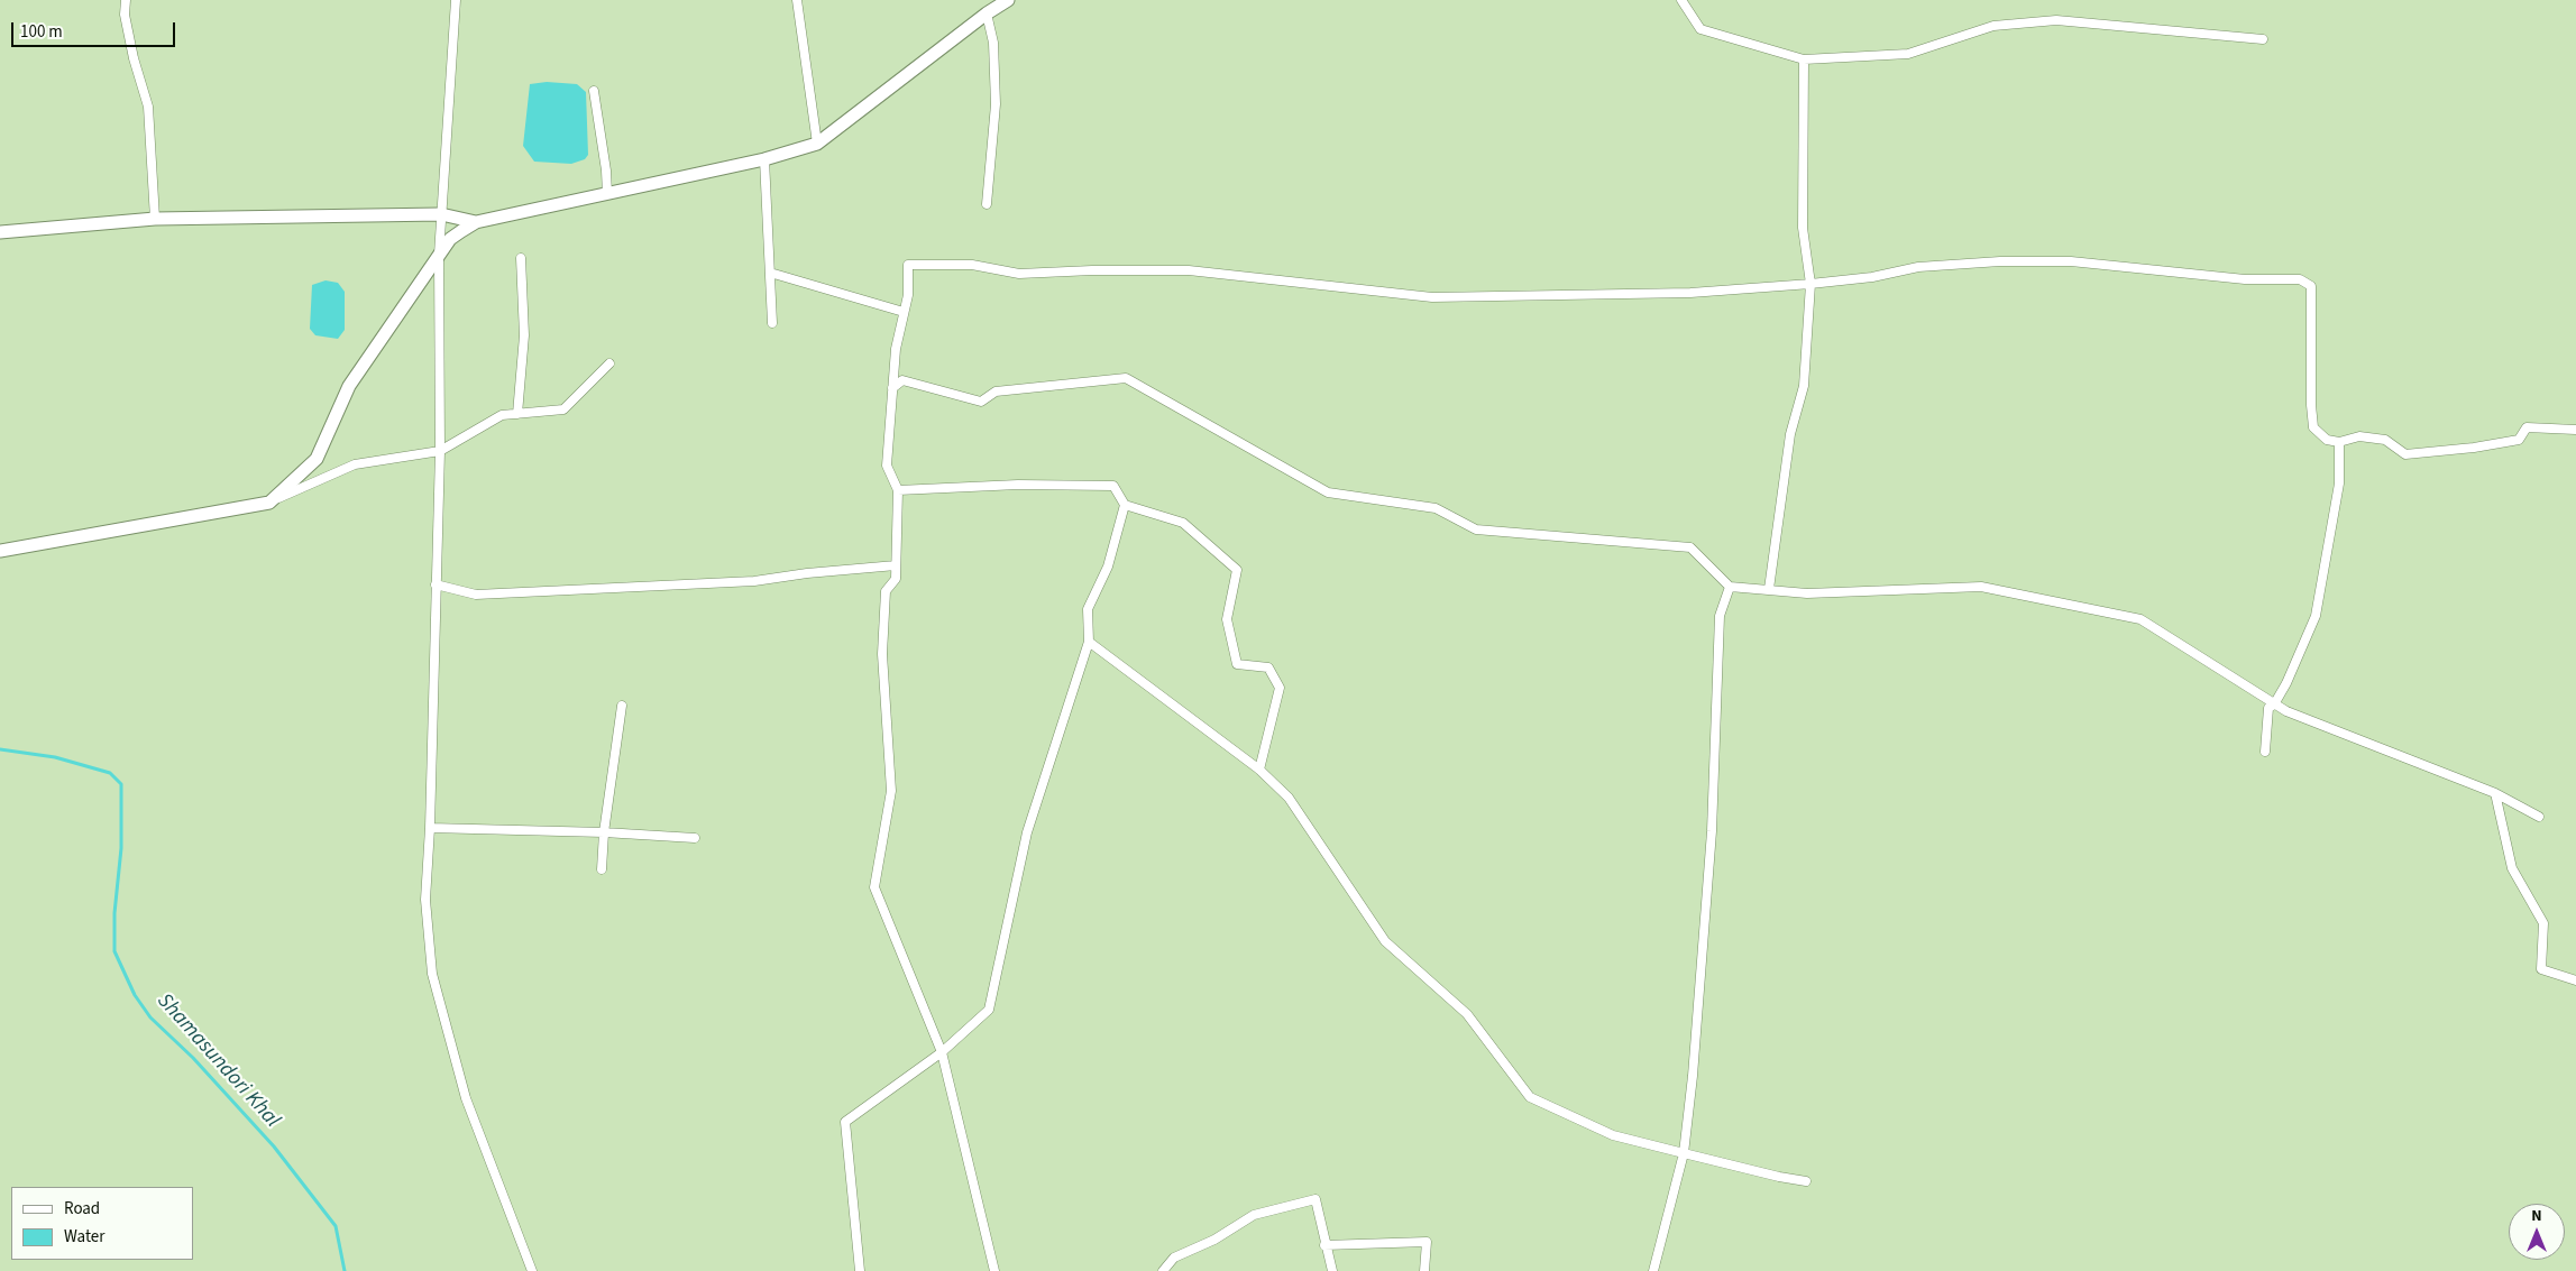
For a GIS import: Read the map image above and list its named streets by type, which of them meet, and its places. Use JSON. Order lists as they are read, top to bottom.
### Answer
{
  "water": ["Shamasundori Khal"],
  "legend": ["Road", "Water"],
  "scale_bar": "100 m",
  "north": "top"
}
